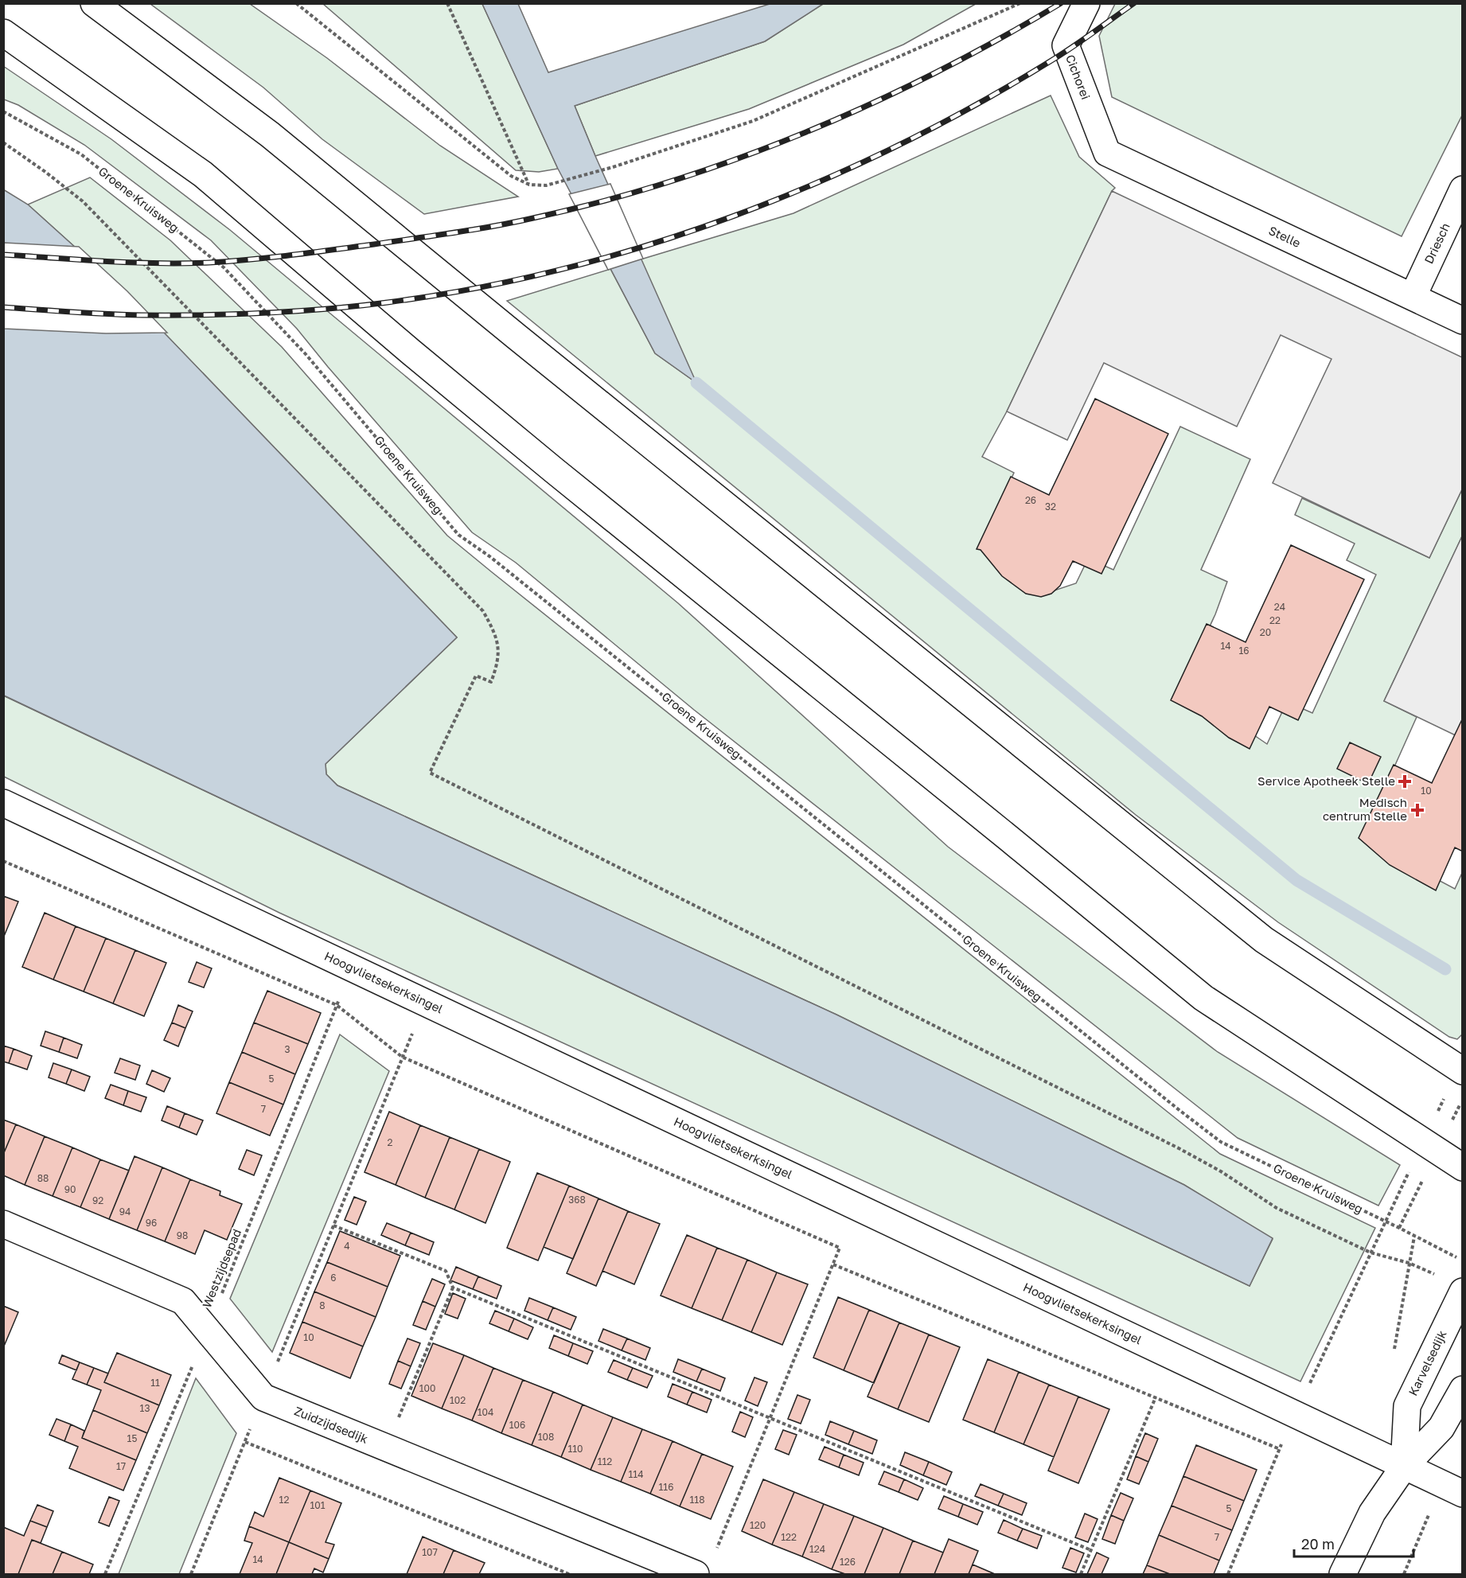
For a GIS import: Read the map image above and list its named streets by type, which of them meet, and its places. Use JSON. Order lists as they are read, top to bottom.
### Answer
{
  "streets": {
    "main road": [
      "Cichorei",
      "Stelle",
      "Driesch",
      "Hoogvlietsekerksingel",
      "Karvelsedijk",
      "Zuidzijdsedijk"
    ],
    "path": ["Groene Kruisweg", "Westzijdsepad"]
  },
  "crossings": [
    ["Cichorei", "Stelle"],
    ["Stelle", "Driesch"],
    ["Hoogvlietsekerksingel", "Westzijdsepad"],
    ["Hoogvlietsekerksingel", "Karvelsedijk"],
    ["Westzijdsepad", "Zuidzijdsedijk"]
  ],
  "places": {
    "health": ["Service Apotheek Stelle", "Medisch centrum Stelle"]
  },
  "house_numbers": [
    "26",
    "32",
    "24",
    "22",
    "20",
    "14",
    "16",
    "10",
    "3",
    "5",
    "7",
    "2",
    "88",
    "90",
    "368",
    "92",
    "94",
    "96",
    "98",
    "4",
    "6",
    "8",
    "10",
    "11",
    "100",
    "102",
    "13",
    "104",
    "106",
    "108",
    "15",
    "110",
    "112",
    "17",
    "114",
    "116",
    "12",
    "118",
    "101",
    "5",
    "120",
    "122",
    "7",
    "124",
    "107",
    "14",
    "126"
  ],
  "scale_bar": "20 m"
}
